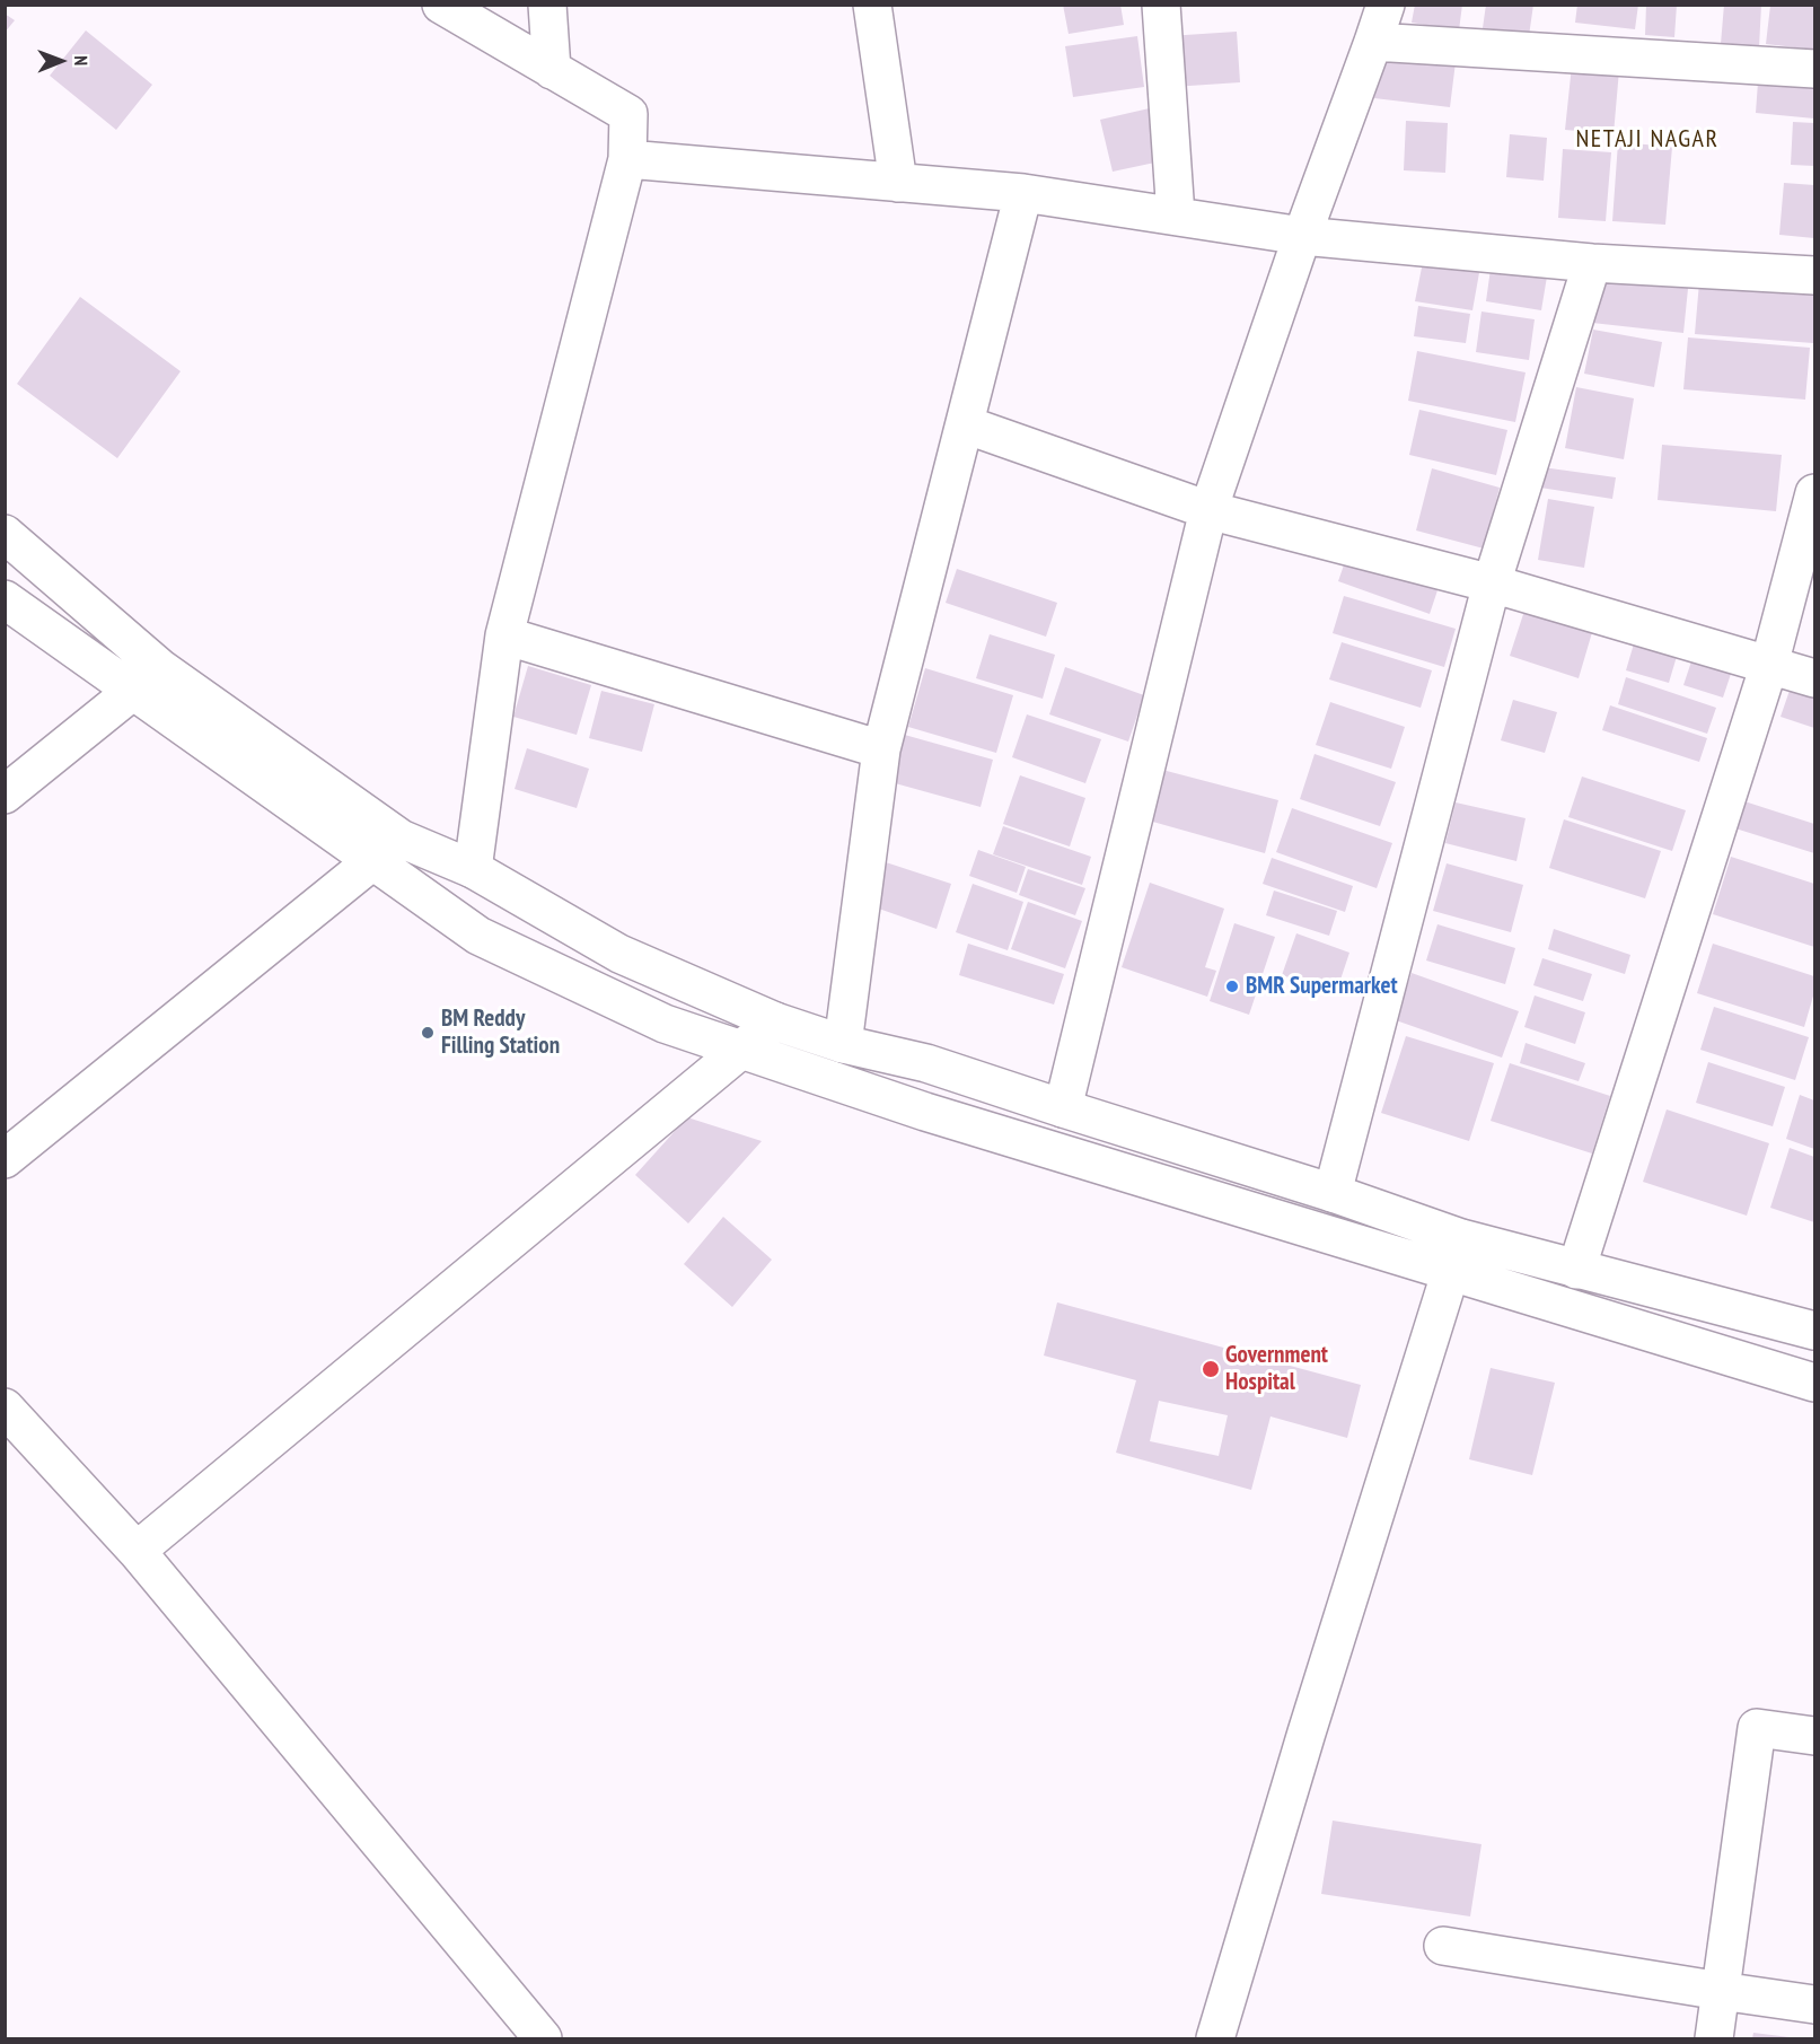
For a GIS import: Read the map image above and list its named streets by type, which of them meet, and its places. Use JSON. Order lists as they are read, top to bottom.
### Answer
{
  "districts": ["NETAJI NAGAR"],
  "places": ["BMR Supermarket", "BM Reddy Filling Station", "Government Hospital"],
  "north": "right"
}
